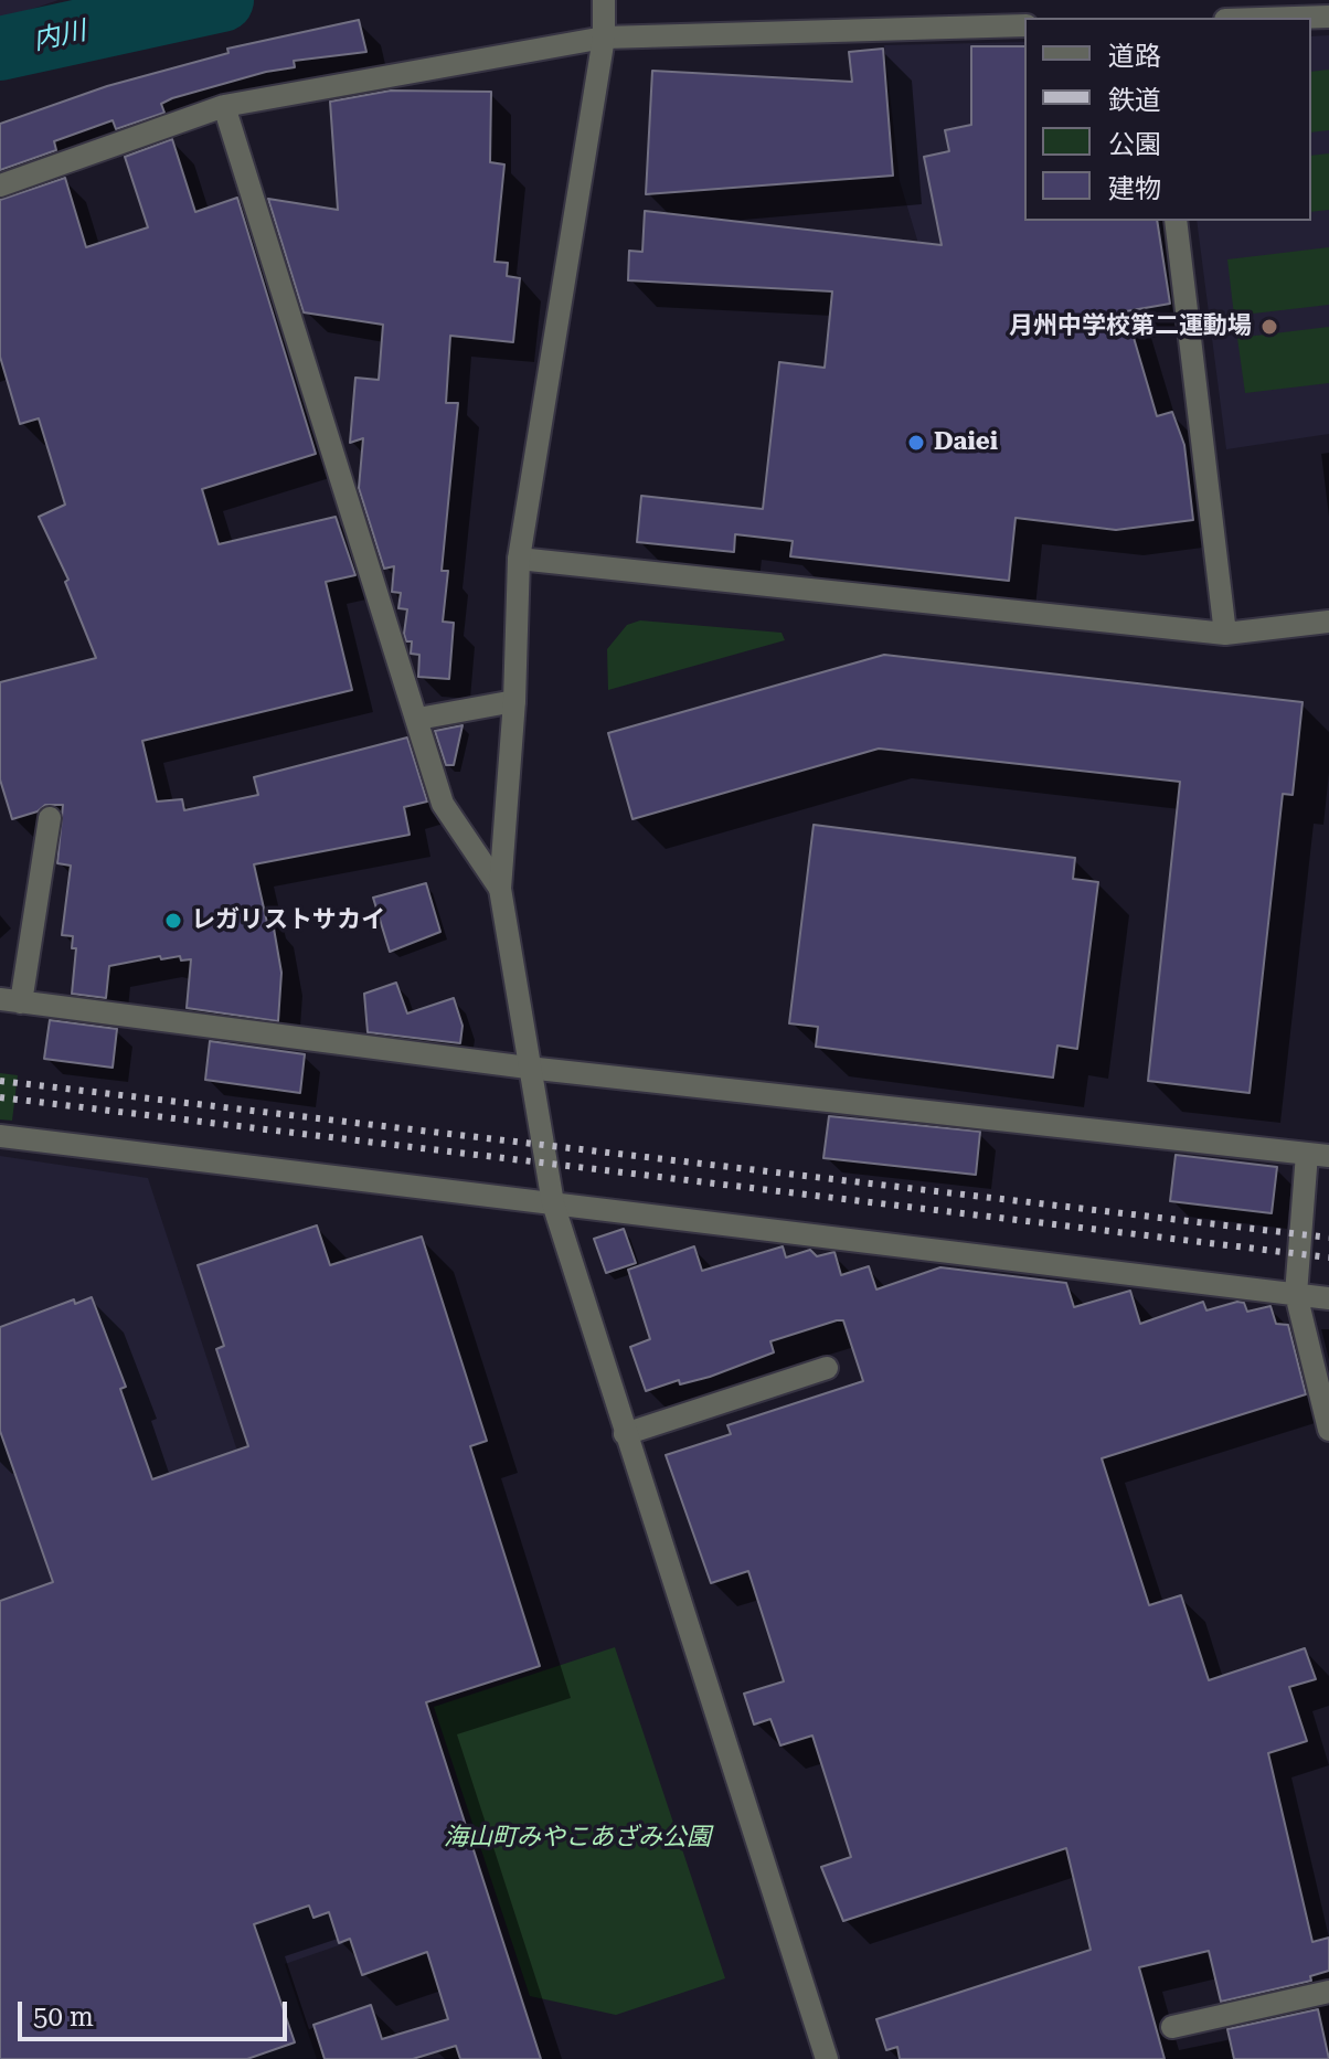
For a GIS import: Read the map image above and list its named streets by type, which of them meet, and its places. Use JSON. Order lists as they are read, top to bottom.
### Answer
{
  "water": ["内川"],
  "parks": ["海山町みやこあざみ公園"],
  "places": ["月州中学校第二運動場", "Daiei", "レガリストサカイ"],
  "legend": [
    "道路",
    "鉄道",
    "公園",
    "建物"
  ],
  "scale_bar": "50 m"
}
